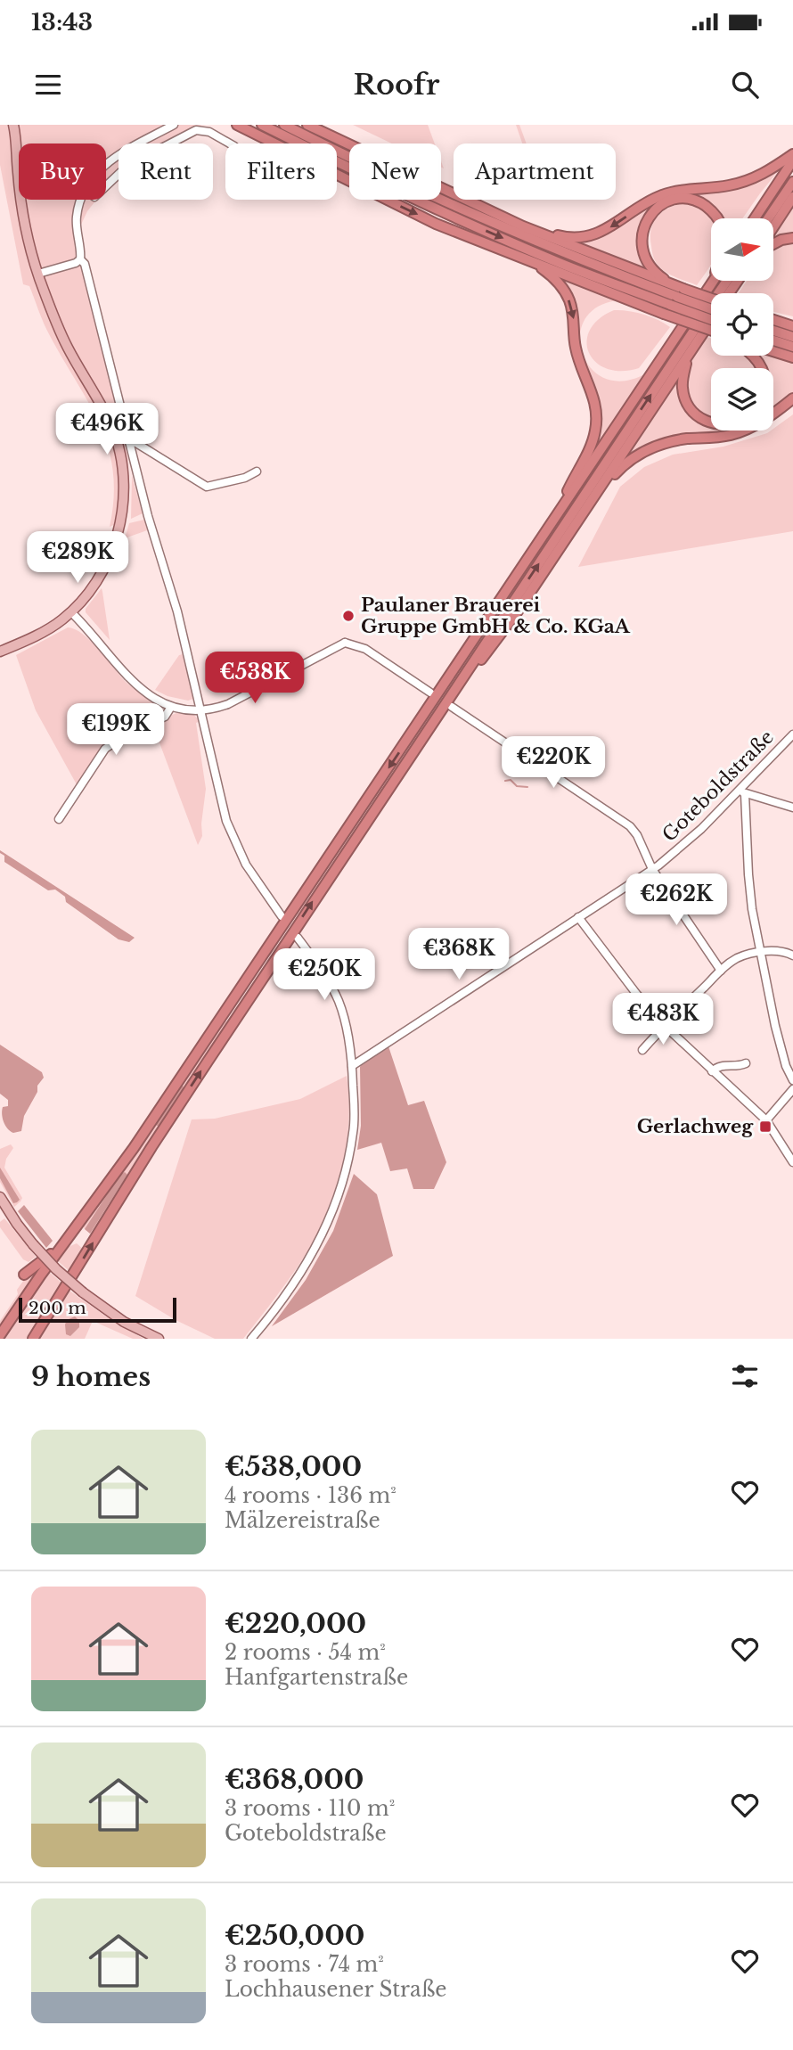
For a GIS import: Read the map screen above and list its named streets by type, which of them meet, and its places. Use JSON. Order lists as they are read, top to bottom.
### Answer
{
  "streets": {
    "street": ["Goteboldstraße"]
  },
  "places": {
    "other": ["Paulaner Brauerei Gruppe GmbH & Co. KGaA"],
    "transit": ["Gerlachweg"]
  },
  "scale_bar": "200 m",
  "north": "right",
  "page": {
    "status": "13:43",
    "header": "Roofr",
    "chip": [
      "Buy",
      "Rent",
      "Filters",
      "New",
      "Apartment"
    ],
    "price": [
      "€496K",
      "€289K",
      "€538K",
      "€199K",
      "€220K",
      "€262K",
      "€368K",
      "€250K",
      "€483K"
    ],
    "scale": "200 m",
    "heading": "9 homes",
    "list": [
      {
        "name": "€538,000",
        "note": "4 rooms · 136 m² · Mälzereistraße"
      },
      {
        "name": "€220,000",
        "note": "2 rooms · 54 m² · Hanfgartenstraße"
      },
      {
        "name": "€368,000",
        "note": "3 rooms · 110 m² · Goteboldstraße"
      },
      {
        "name": "€250,000",
        "note": "3 rooms · 74 m² · Lochhausener Straße"
      }
    ]
  }
}
